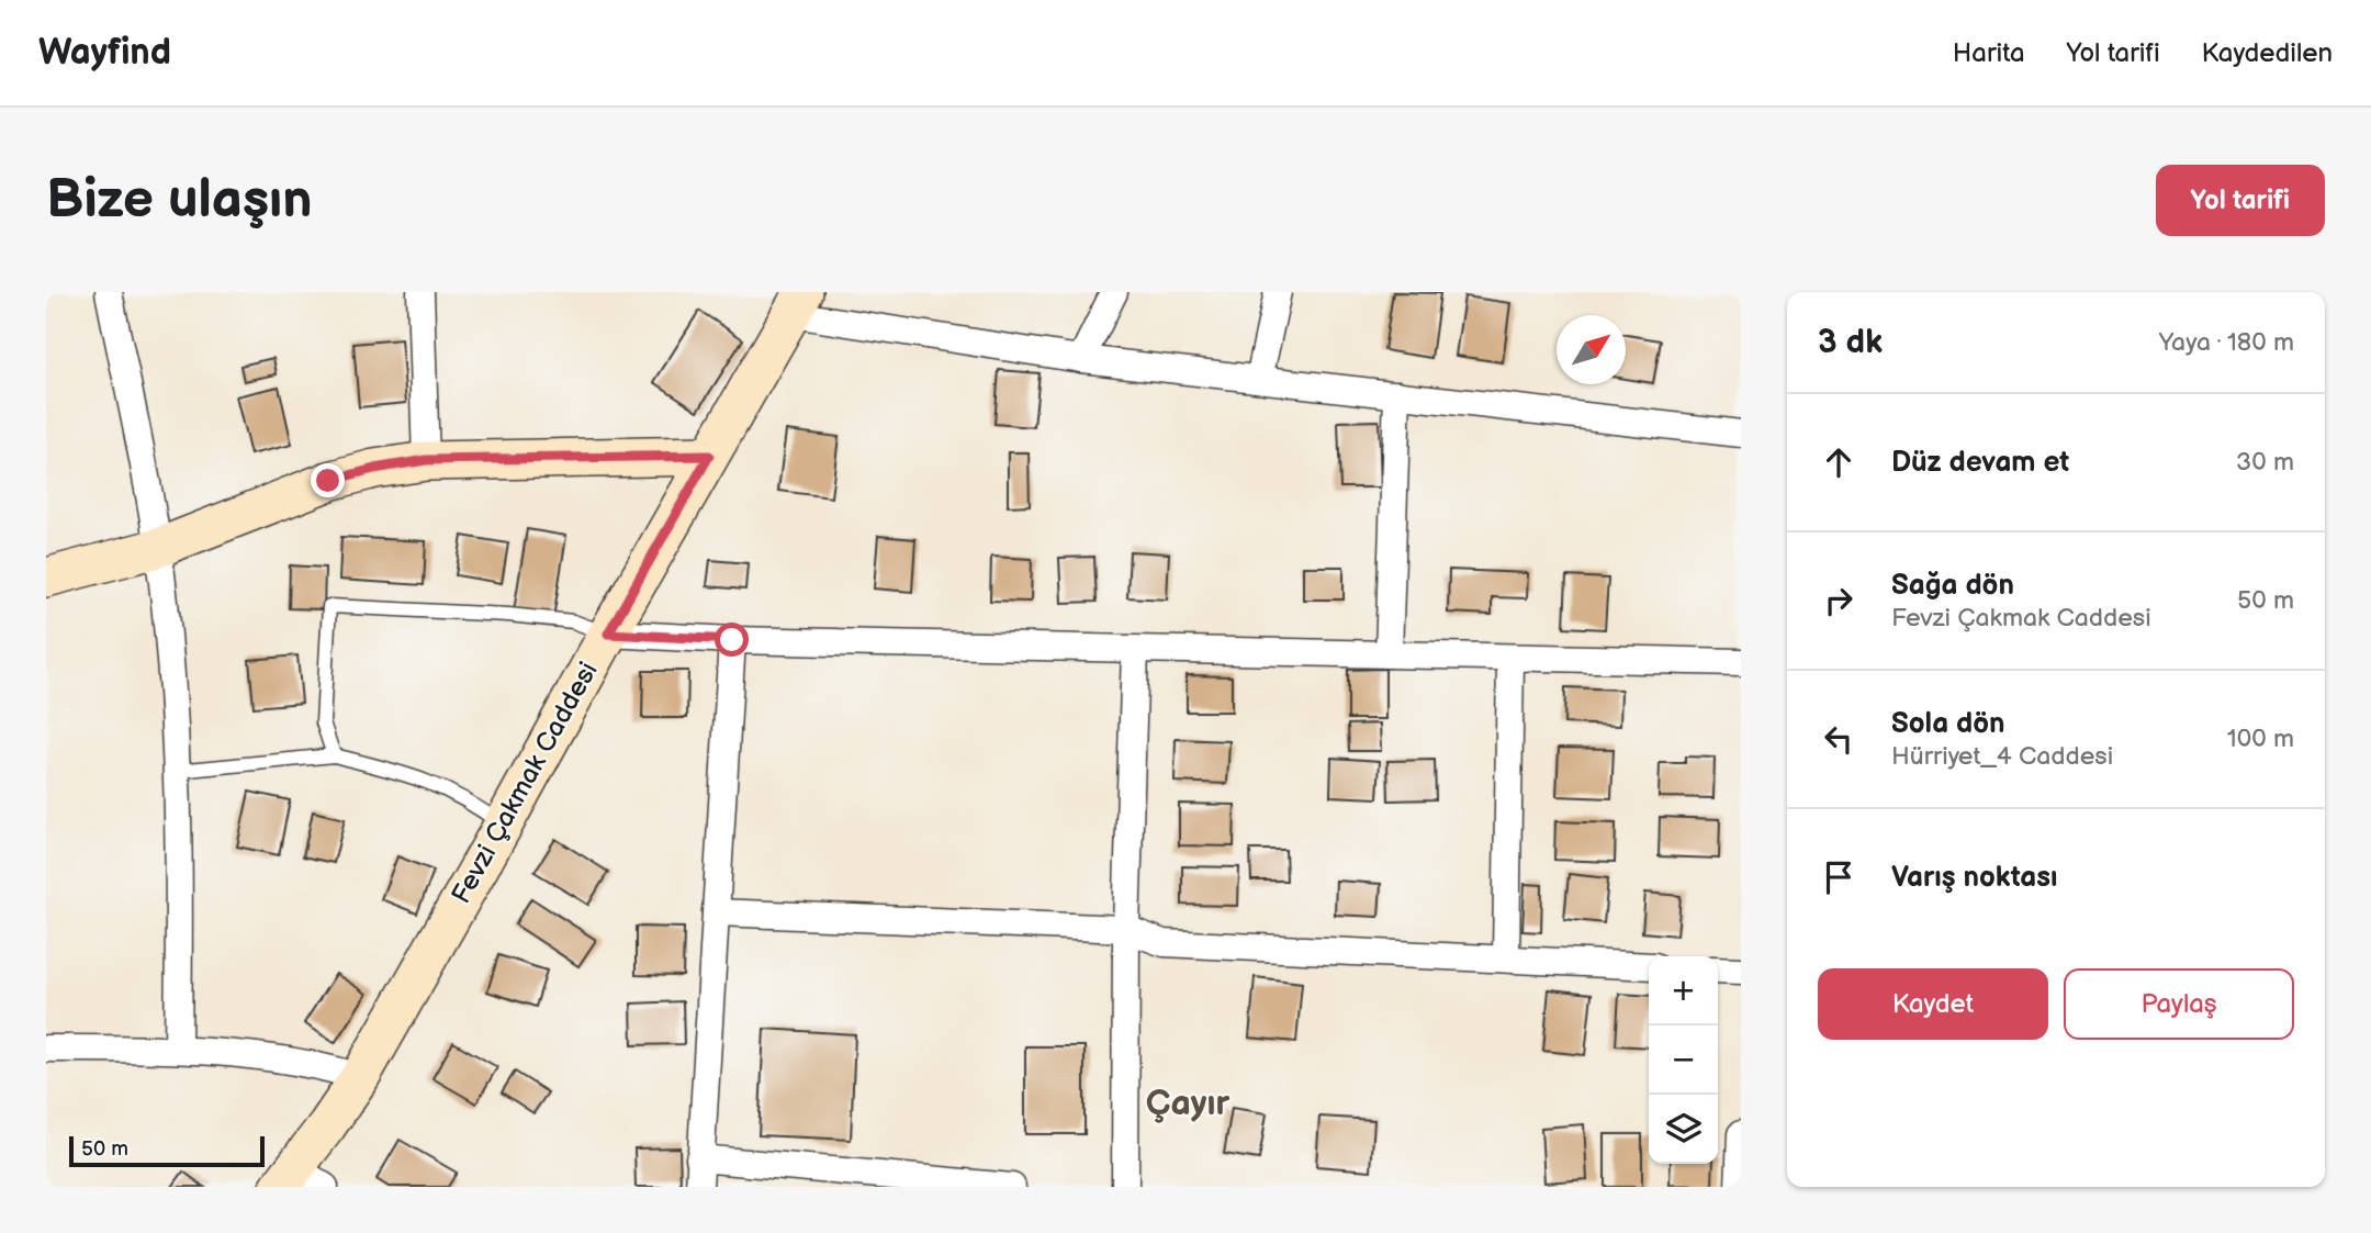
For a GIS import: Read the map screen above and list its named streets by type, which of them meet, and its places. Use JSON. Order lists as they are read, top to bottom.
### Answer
{
  "streets": {
    "main road": ["Fevzi Çakmak Caddesi"]
  },
  "districts": ["Çayır"],
  "scale_bar": "50 m",
  "north": "top right",
  "page": {
    "header": "Wayfind",
    "nav": ["Harita", "Yol tarifi", "Kaydedilen"],
    "buttons": [
      "Yol tarifi",
      ["Kaydet", "Paylaş"]
    ],
    "title": "Bize ulaşın",
    "heading": ["3 dk", "Yaya · 180 m"],
    "list": [
      ["Düz devam et", "30 m"],
      ["Sağa dön", "Fevzi Çakmak Caddesi", "50 m"],
      ["Sola dön", "Hürriyet_4 Caddesi", "100 m"],
      "Varış noktası"
    ],
    "map_buttons": ["+", "−"],
    "scale": "50 m"
  }
}
